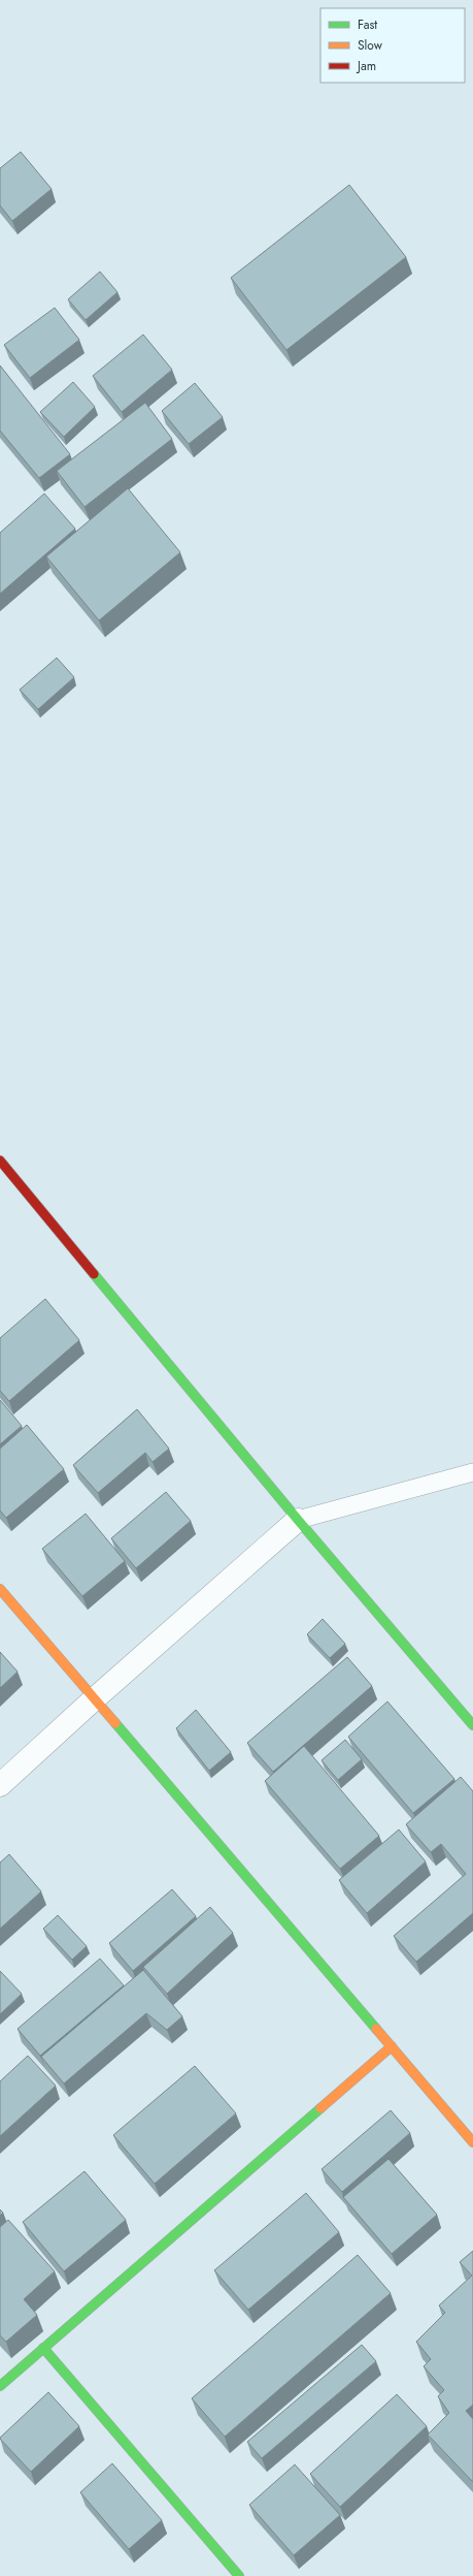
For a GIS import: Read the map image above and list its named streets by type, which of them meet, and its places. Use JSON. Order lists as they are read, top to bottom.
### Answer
{
  "legend": ["Fast", "Slow", "Jam"]
}
